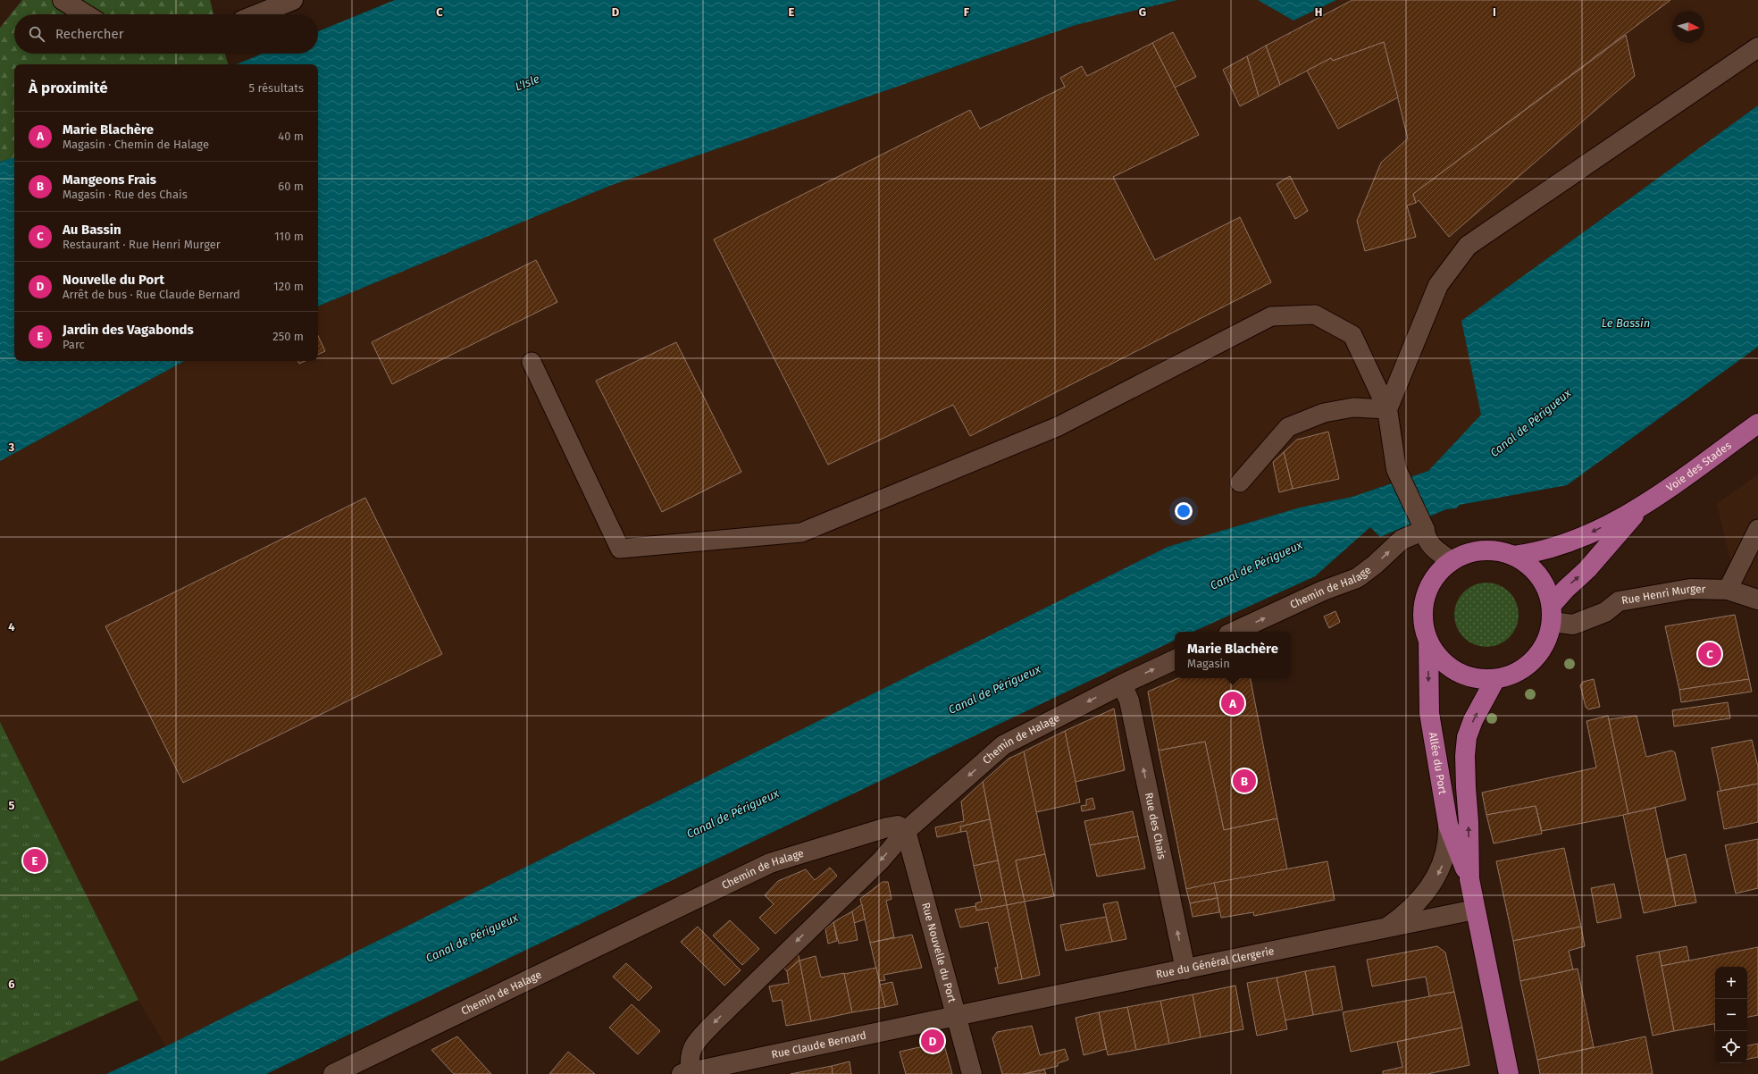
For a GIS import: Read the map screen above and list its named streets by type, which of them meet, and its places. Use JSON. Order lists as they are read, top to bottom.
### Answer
{
  "streets": {
    "main road": ["Voie des Stades", "Allée du Port"],
    "street": [
      "Chemin de Halage",
      "Rue Henri Murger",
      "Rue des Chais",
      "Rue Nouvelle du Port",
      "Rue du Général Clergerie",
      "Rue Claude Bernard"
    ]
  },
  "crossings": [
    ["Voie des Stades", "Rue Henri Murger"],
    ["Chemin de Halage", "Rue des Chais"],
    ["Chemin de Halage", "Rue Nouvelle du Port"],
    ["Allée du Port", "Rue du Général Clergerie"],
    ["Rue des Chais", "Rue du Général Clergerie"],
    ["Rue Nouvelle du Port", "Rue du Général Clergerie"],
    ["Rue Nouvelle du Port", "Rue Claude Bernard"],
    ["Rue du Général Clergerie", "Rue Claude Bernard"]
  ],
  "one_way": ["Rue des Chais"],
  "water": ["L'Isle", "Le Bassin", "Canal de Périgueux"],
  "north": "right",
  "page": {
    "search": "Rechercher",
    "heading": ["À proximité", "5 résultats"],
    "list": [
      {
        "mark": "A",
        "name": "Marie Blachère",
        "note": "Magasin · Chemin de Halage",
        "value": "40 m"
      },
      {
        "mark": "B",
        "name": "Mangeons Frais",
        "note": "Magasin · Rue des Chais",
        "value": "60 m"
      },
      {
        "mark": "C",
        "name": "Au Bassin",
        "note": "Restaurant · Rue Henri Murger",
        "value": "110 m"
      },
      {
        "mark": "D",
        "name": "Nouvelle du Port",
        "note": "Arrêt de bus · Rue Claude Bernard",
        "value": "120 m"
      },
      {
        "mark": "E",
        "name": "Jardin des Vagabonds",
        "note": "Parc",
        "value": "250 m"
      }
    ],
    "popup": ["Marie Blachère", "Magasin"],
    "pins": [
      "C",
      "A",
      "B",
      "E",
      "D"
    ],
    "map_buttons": ["+", "−"]
  },
  "grid": {
    "columns": [
      "C",
      "D",
      "E",
      "F",
      "G",
      "H",
      "I"
    ],
    "rows": [
      "3",
      "4",
      "5",
      "6"
    ]
  }
}
